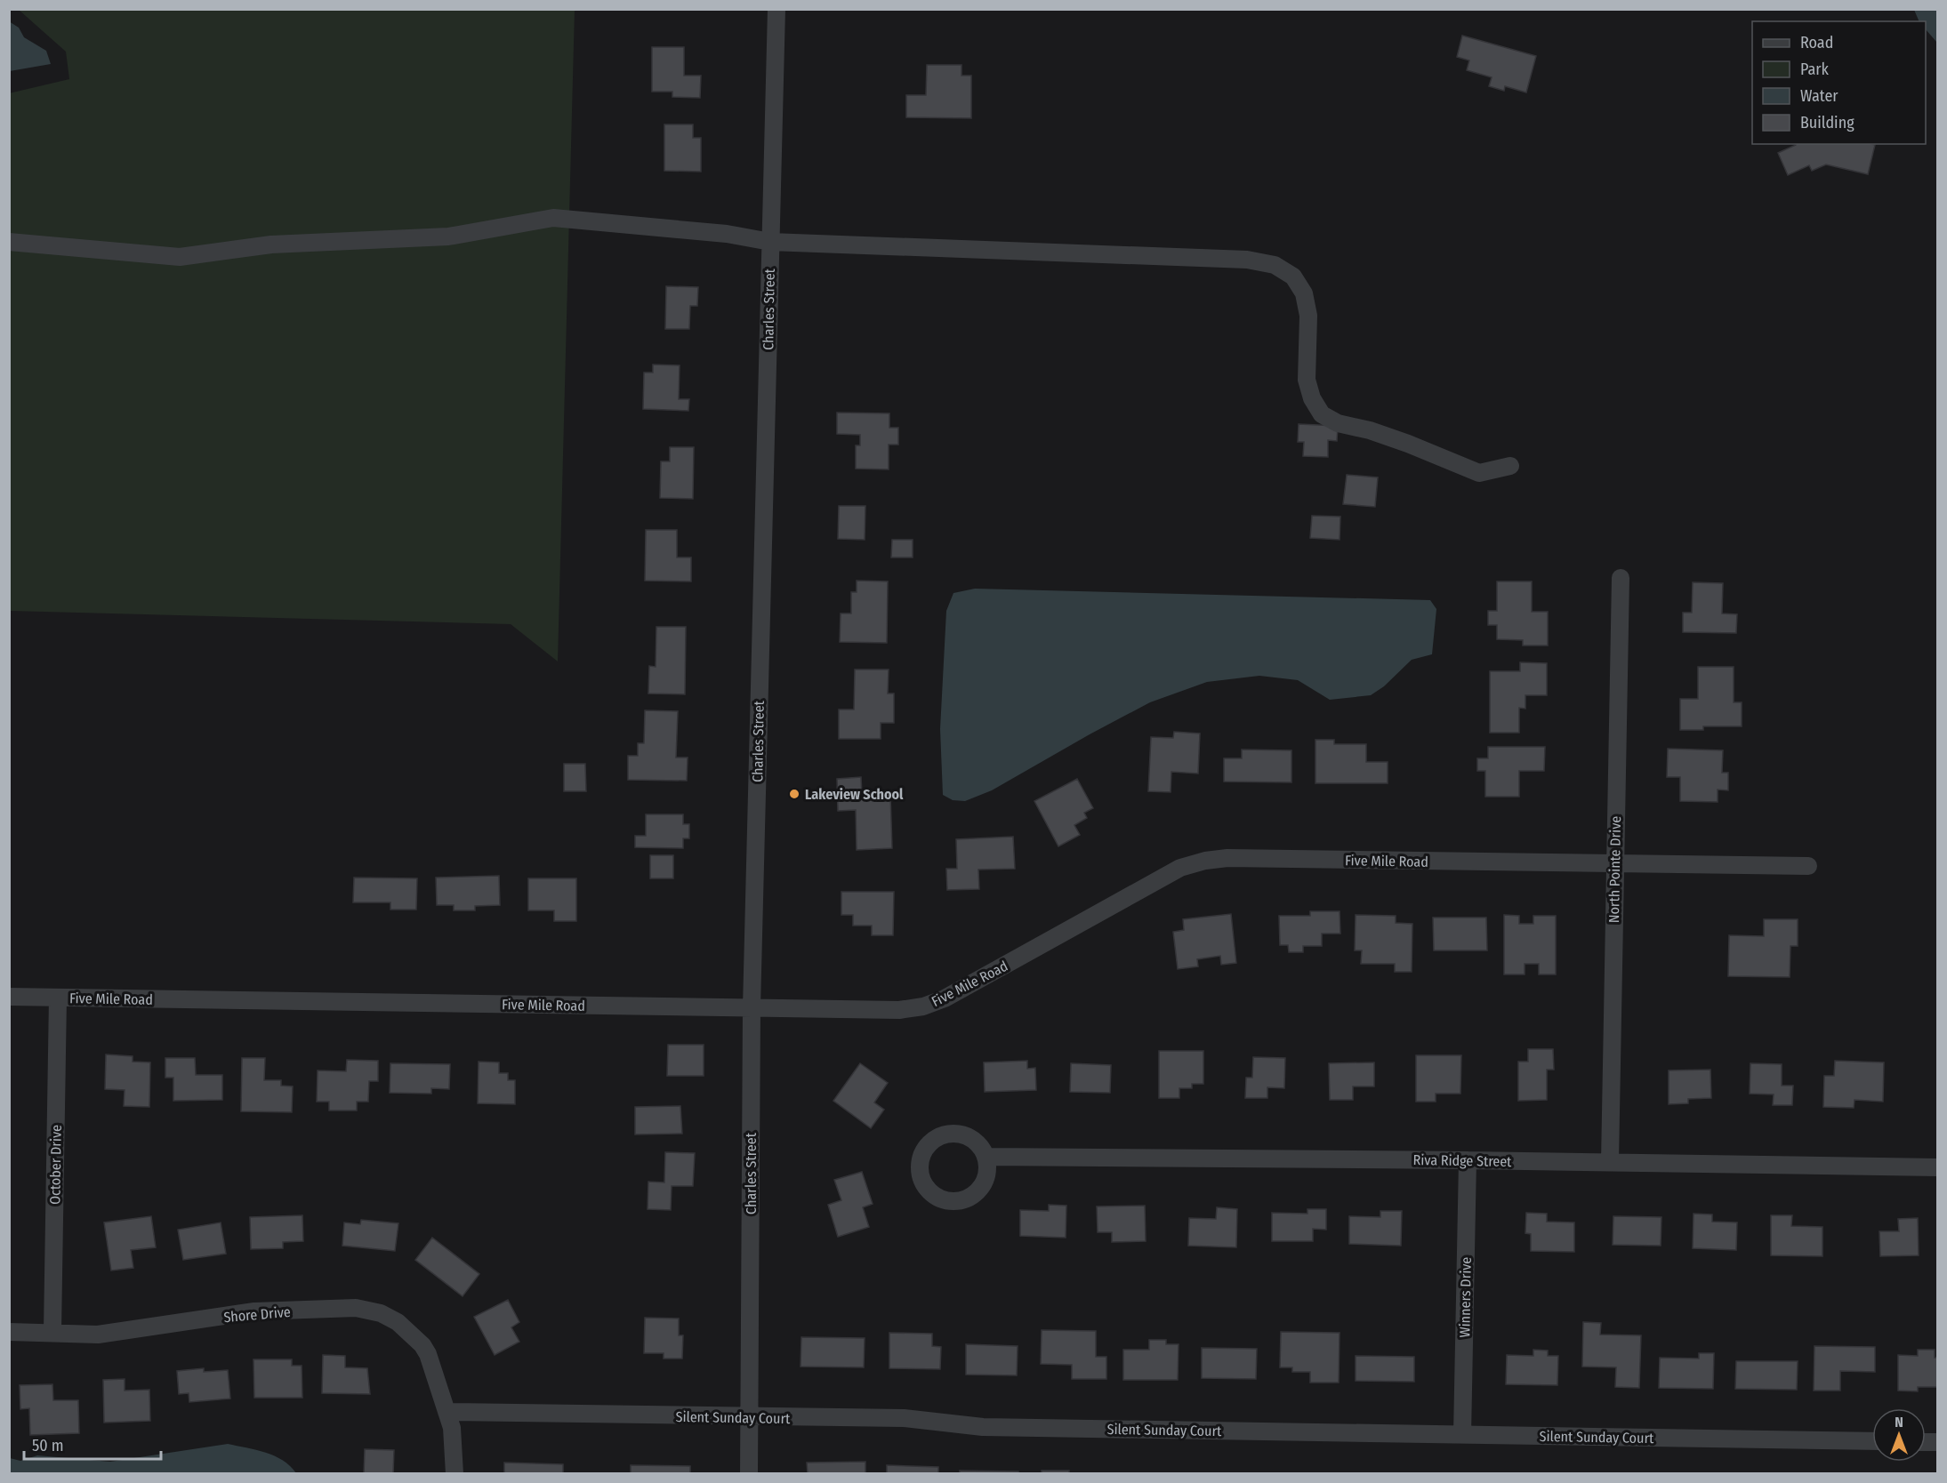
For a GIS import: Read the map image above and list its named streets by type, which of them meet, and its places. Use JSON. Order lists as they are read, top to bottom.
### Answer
{
  "streets": {
    "street": [
      "Charles Street",
      "Five Mile Road",
      "North Pointe Drive",
      "Riva Ridge Street",
      "October Drive",
      "Winners Drive",
      "Shore Drive",
      "Silent Sunday Court"
    ]
  },
  "crossings": [
    ["Charles Street", "Five Mile Road"],
    ["Charles Street", "Silent Sunday Court"],
    ["Five Mile Road", "North Pointe Drive"],
    ["Five Mile Road", "October Drive"],
    ["North Pointe Drive", "Riva Ridge Street"],
    ["Riva Ridge Street", "Winners Drive"],
    ["October Drive", "Shore Drive"],
    ["Winners Drive", "Silent Sunday Court"],
    ["Shore Drive", "Silent Sunday Court"]
  ],
  "places": ["Lakeview School"],
  "legend": [
    "Road",
    "Park",
    "Water",
    "Building"
  ],
  "scale_bar": "50 m",
  "north": "top"
}
